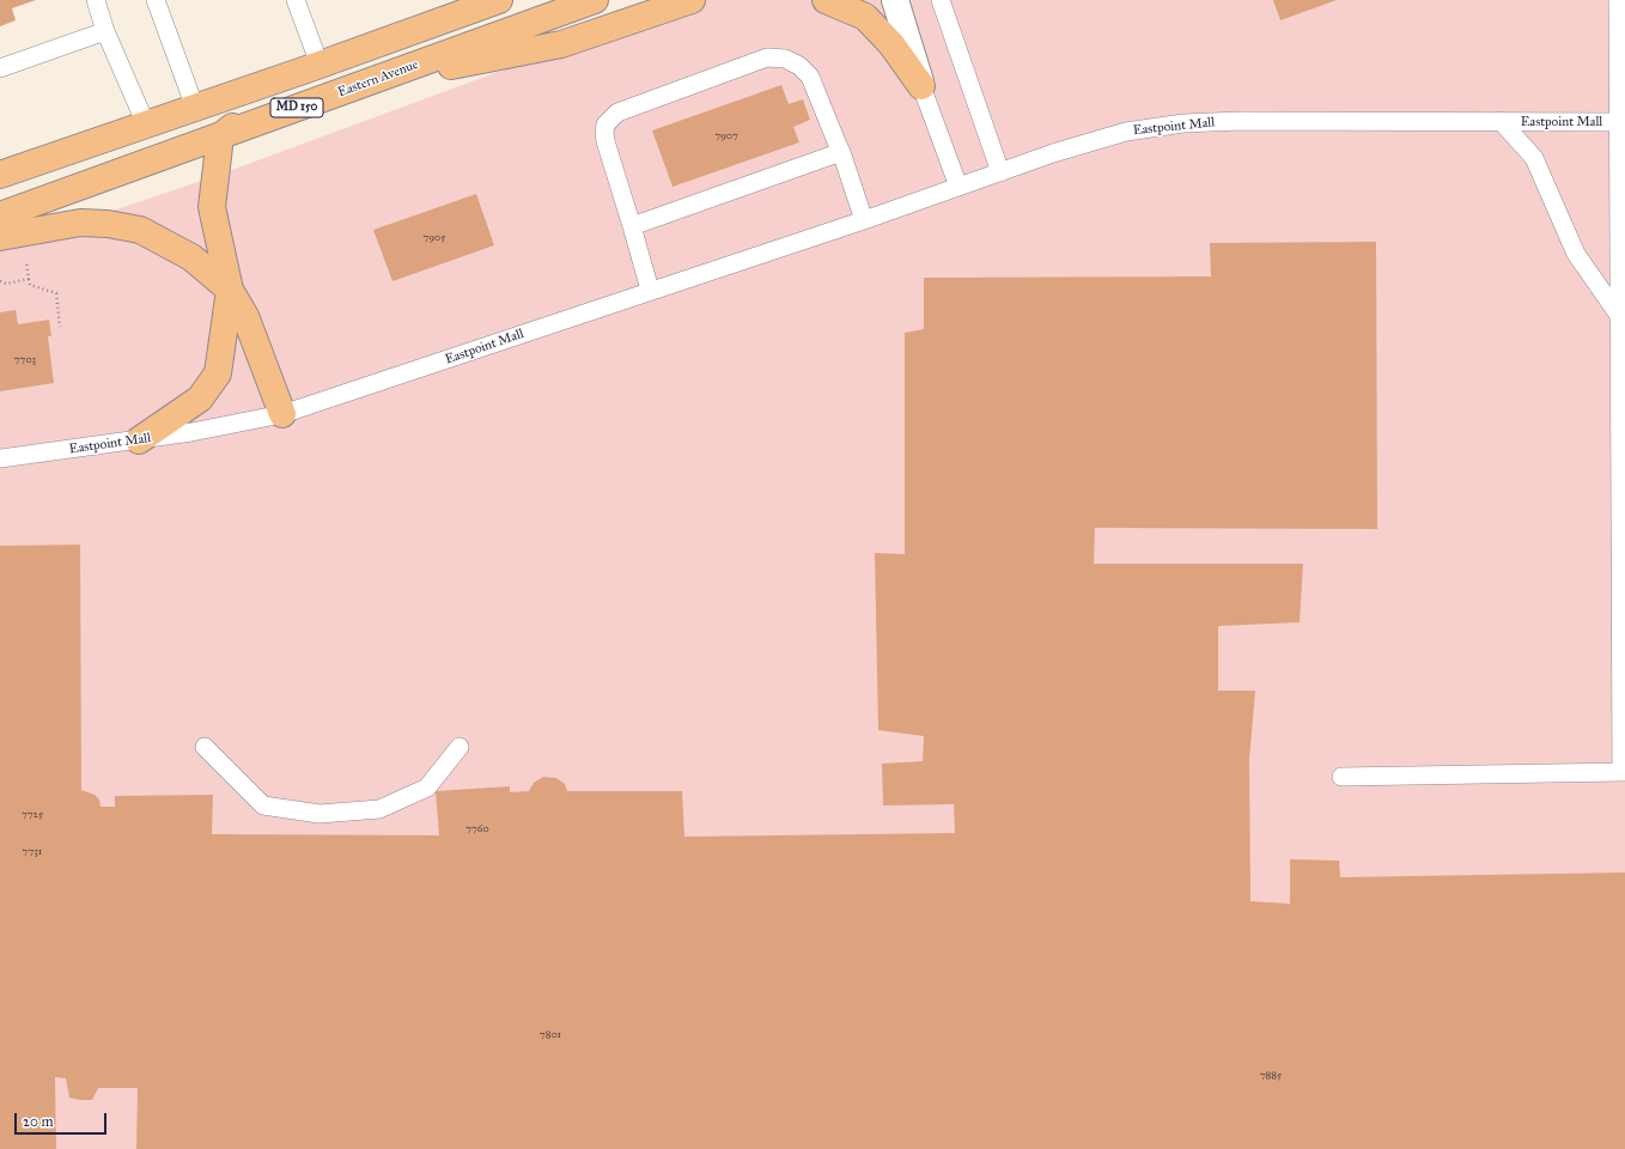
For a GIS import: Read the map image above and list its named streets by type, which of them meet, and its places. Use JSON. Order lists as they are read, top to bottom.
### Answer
{
  "streets": {
    "main road": ["Eastern Avenue", "MD 150"],
    "lane": ["Eastpoint Mall"]
  },
  "house_numbers": [
    "7907",
    "7905",
    "7703",
    "7725",
    "7760",
    "7731",
    "7801",
    "7885"
  ],
  "scale_bar": "20 m"
}
